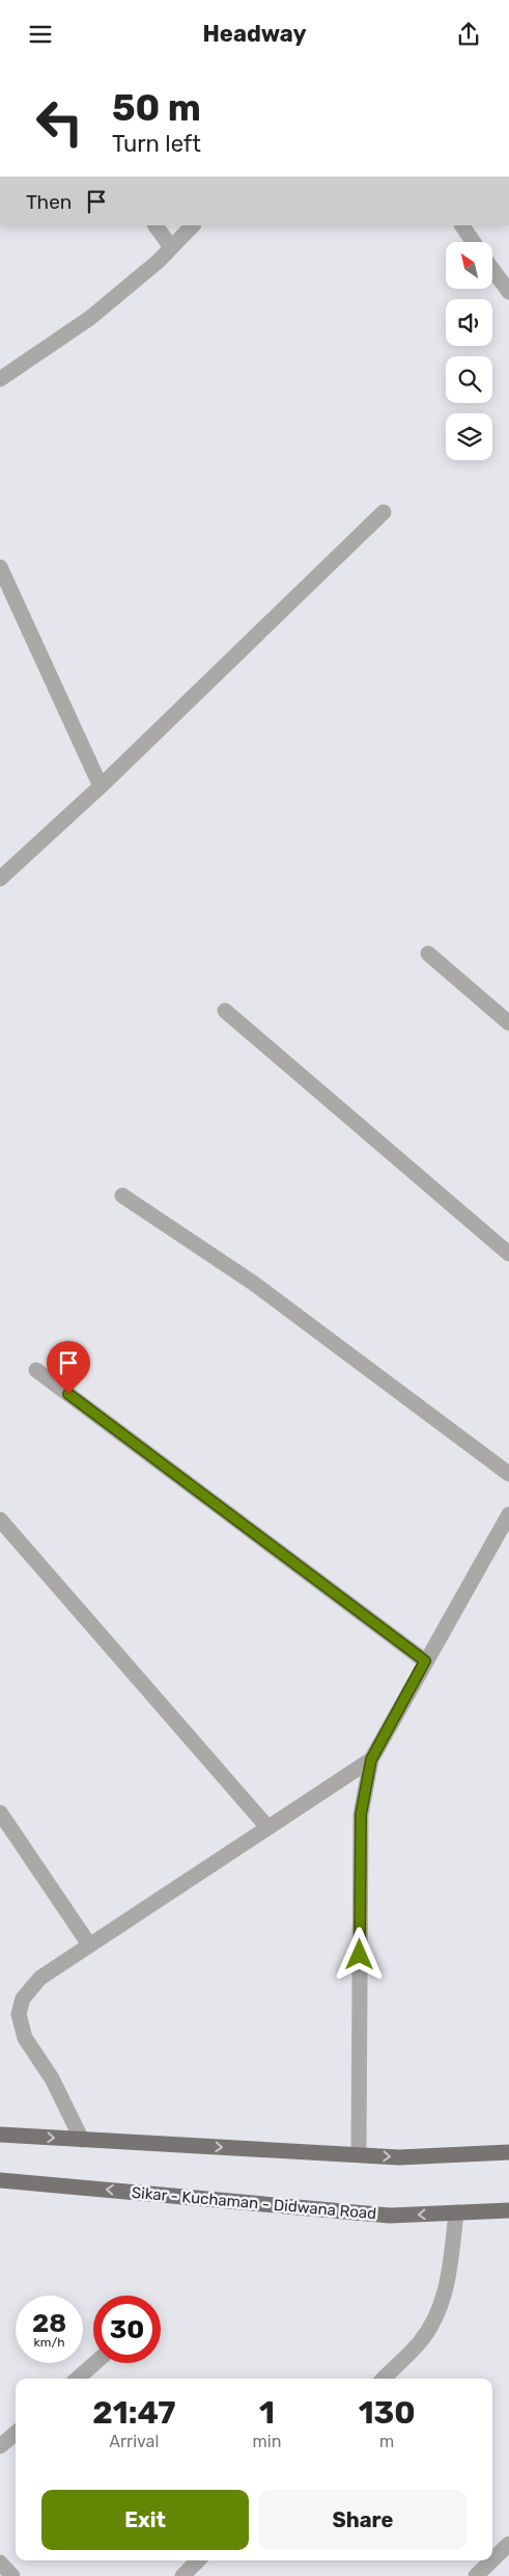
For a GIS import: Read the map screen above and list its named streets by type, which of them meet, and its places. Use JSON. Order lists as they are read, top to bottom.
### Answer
{
  "streets": {
    "main road": ["Sikar - Kuchaman - Didwana Road"]
  },
  "north": "top left",
  "page": {
    "header": "Headway",
    "turn": ["50 m", "Turn left"],
    "then": "Then",
    "speed": "28 km/h",
    "limit": "30",
    "eta": [
      "21:47",
      "Arrival",
      "1",
      "min",
      "130",
      "m"
    ],
    "buttons": ["Exit", "Share"]
  }
}
